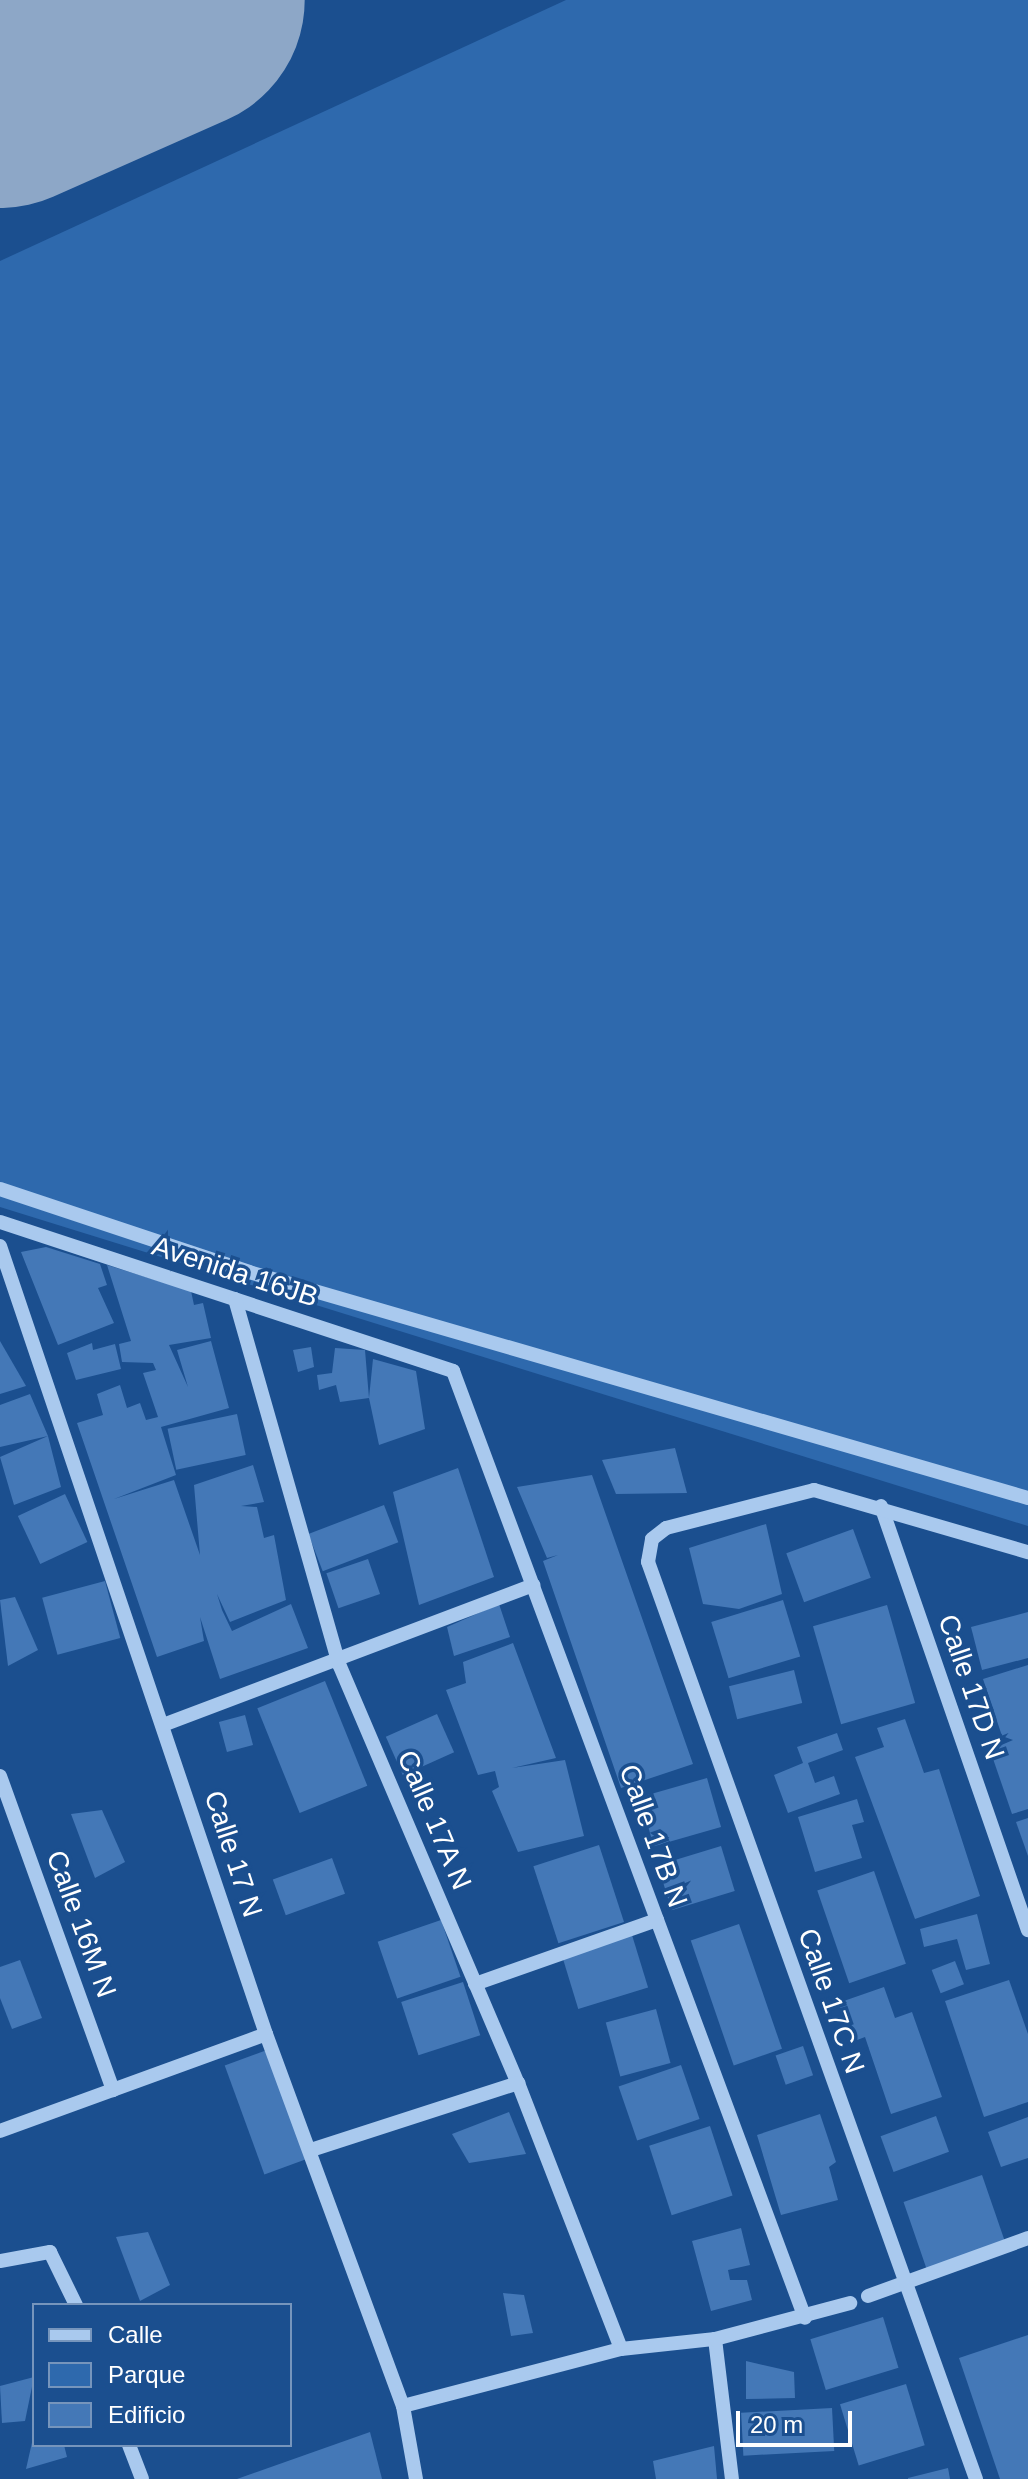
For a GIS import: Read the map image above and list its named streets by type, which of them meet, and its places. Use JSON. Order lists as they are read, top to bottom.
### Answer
{
  "streets": {
    "street": [
      "Avenida 16JB",
      "Calle 17D N",
      "Calle 17A N",
      "Calle 17B N",
      "Calle 17 N",
      "Calle 16M N",
      "Calle 17C N"
    ]
  },
  "crossings": [
    ["Avenida 16JB", "Calle 17A N"],
    ["Avenida 16JB", "Calle 17B N"],
    ["Calle 17D N", "Calle 17C N"]
  ],
  "legend": ["Calle", "Parque", "Edificio"],
  "scale_bar": "20 m"
}
